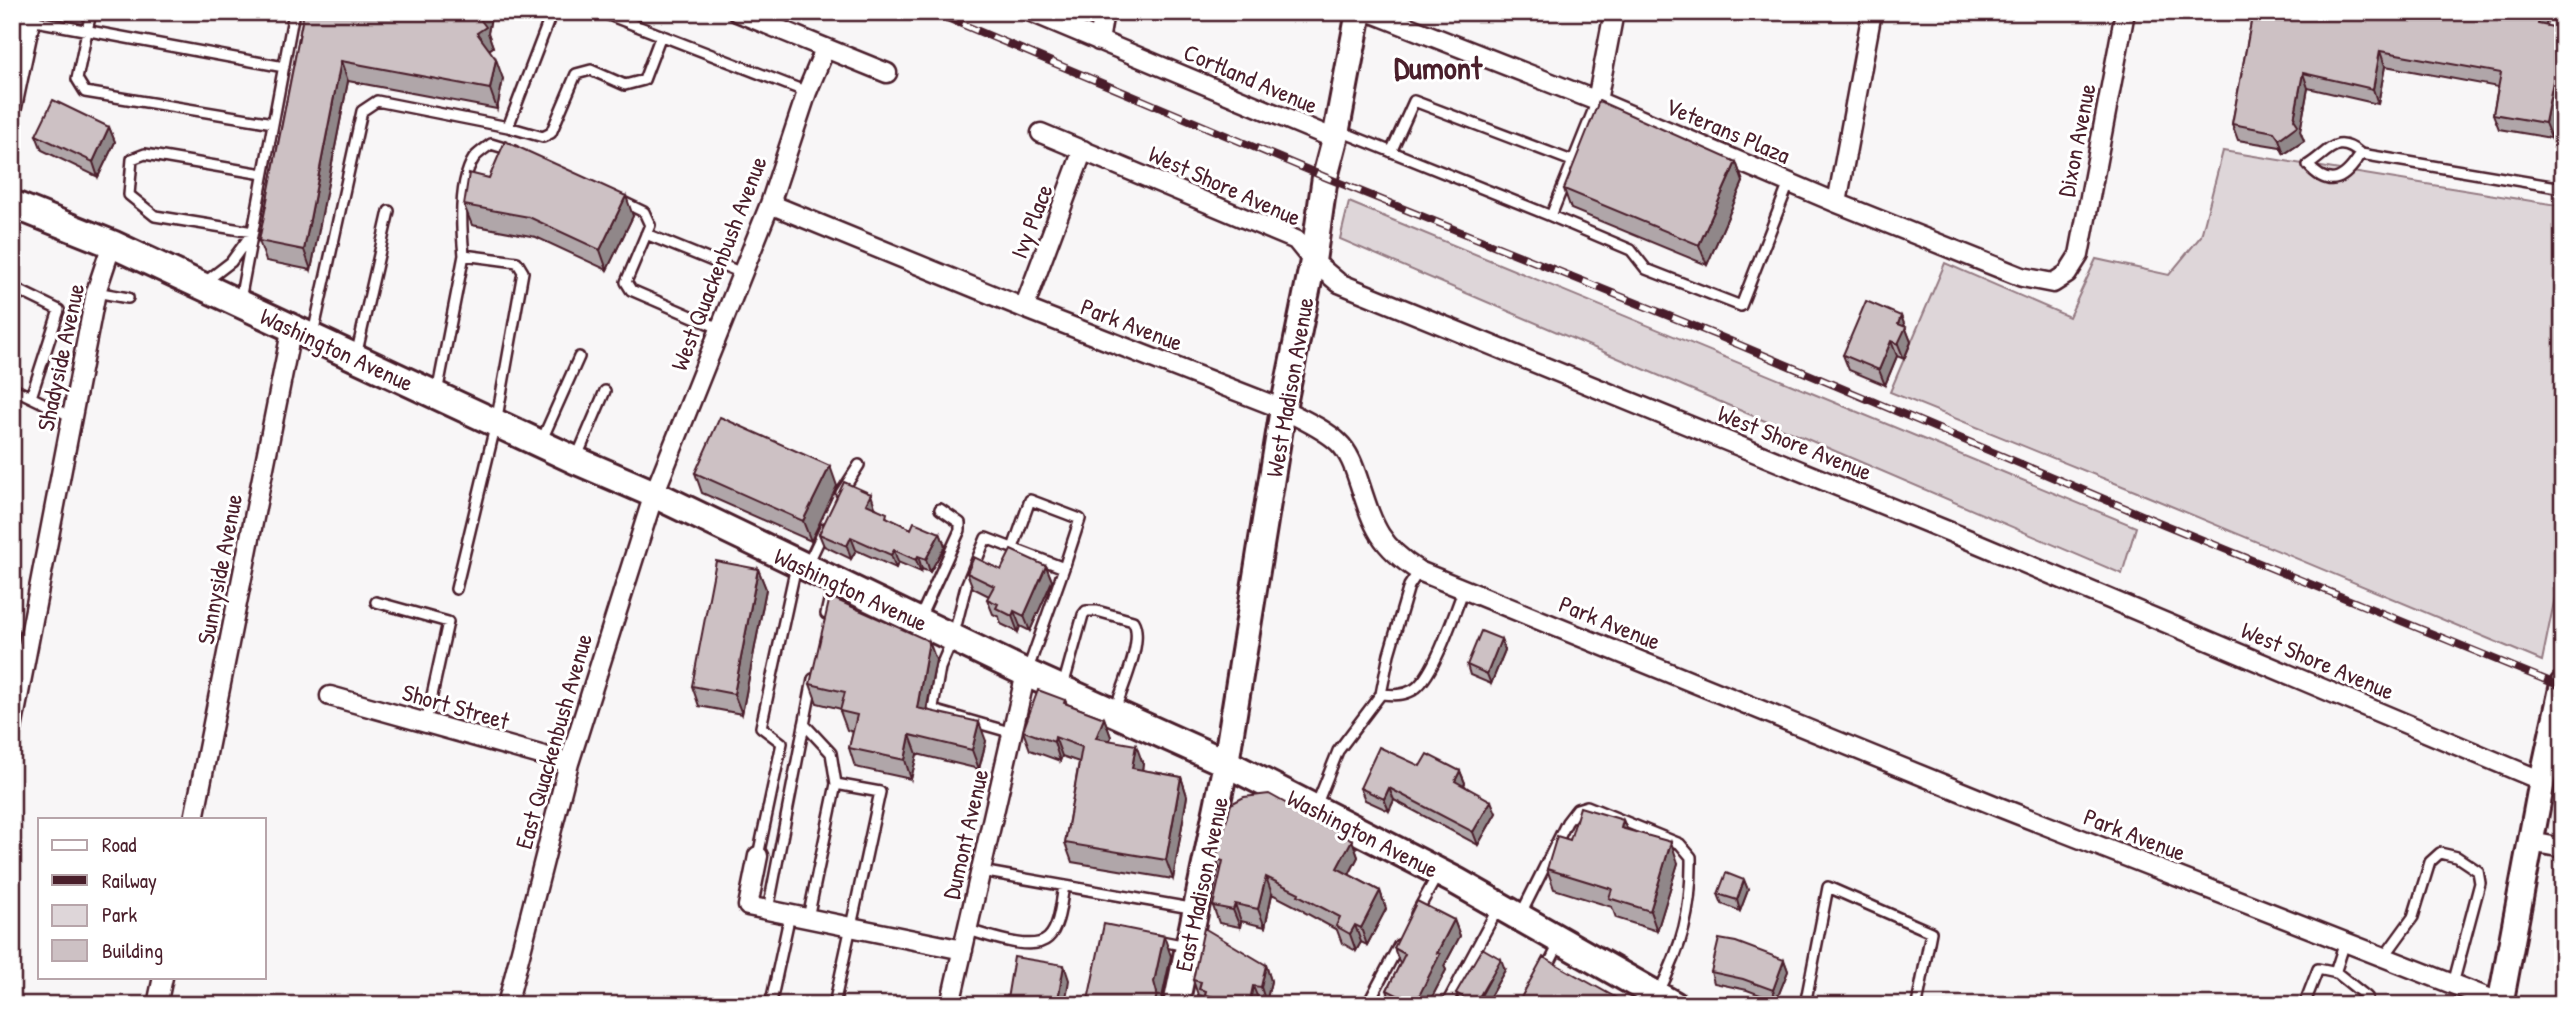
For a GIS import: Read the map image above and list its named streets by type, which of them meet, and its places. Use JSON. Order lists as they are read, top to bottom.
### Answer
{
  "streets": {
    "main road": ["Washington Avenue", "West Madison Avenue", "East Madison Avenue"],
    "street": [
      "Cortland Avenue",
      "Veterans Plaza",
      "Dixon Avenue",
      "West Shore Avenue",
      "Ivy Place",
      "West Quackenbush Avenue",
      "Park Avenue",
      "Shadyside Avenue",
      "Sunnyside Avenue",
      "Short Street",
      "East Quackenbush Avenue",
      "Dumont Avenue"
    ]
  },
  "crossings": [
    ["Cortland Avenue", "West Madison Avenue"],
    ["Veterans Plaza", "Dixon Avenue"],
    ["West Shore Avenue", "Ivy Place"],
    ["West Shore Avenue", "West Madison Avenue"],
    ["Ivy Place", "Park Avenue"],
    ["West Quackenbush Avenue", "Park Avenue"],
    ["West Quackenbush Avenue", "Washington Avenue"],
    ["West Quackenbush Avenue", "East Quackenbush Avenue"],
    ["Park Avenue", "West Madison Avenue"],
    ["Washington Avenue", "Shadyside Avenue"],
    ["Washington Avenue", "West Madison Avenue"],
    ["Washington Avenue", "Sunnyside Avenue"],
    ["Washington Avenue", "East Quackenbush Avenue"],
    ["Washington Avenue", "Dumont Avenue"],
    ["Washington Avenue", "East Madison Avenue"],
    ["West Madison Avenue", "East Madison Avenue"],
    ["Short Street", "East Quackenbush Avenue"]
  ],
  "districts": ["Dumont"],
  "legend": [
    "Road",
    "Railway",
    "Park",
    "Building"
  ]
}
